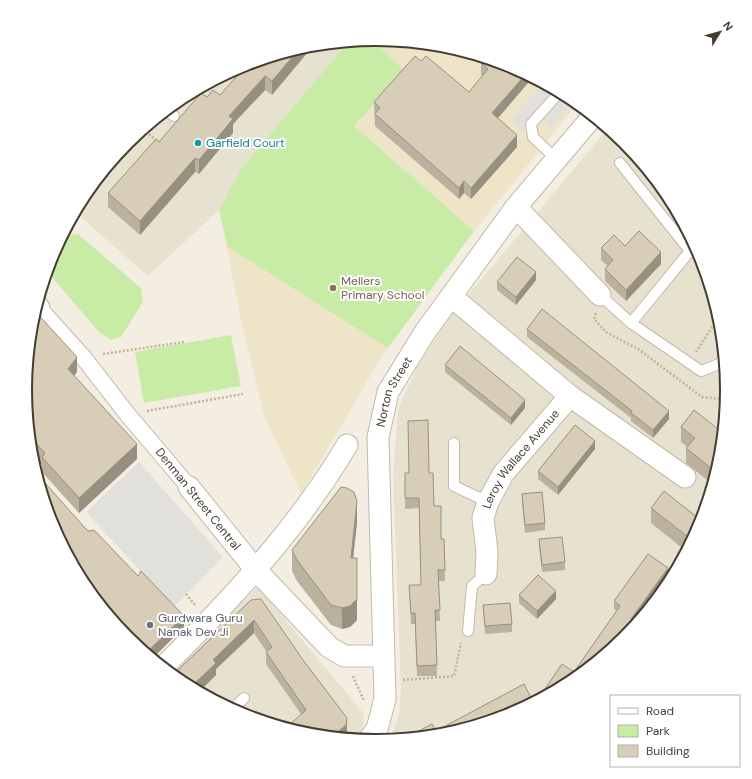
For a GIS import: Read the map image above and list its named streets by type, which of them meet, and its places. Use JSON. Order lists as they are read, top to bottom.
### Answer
{
  "streets": {
    "street": ["Norton Street", "Leroy Wallace Avenue", "Denman Street Central"]
  },
  "places": ["Garfield Court", "Mellers Primary School", "Gurdwara Guru Nanak Dev Ji"],
  "legend": ["Road", "Park", "Building"],
  "north": "top right"
}
